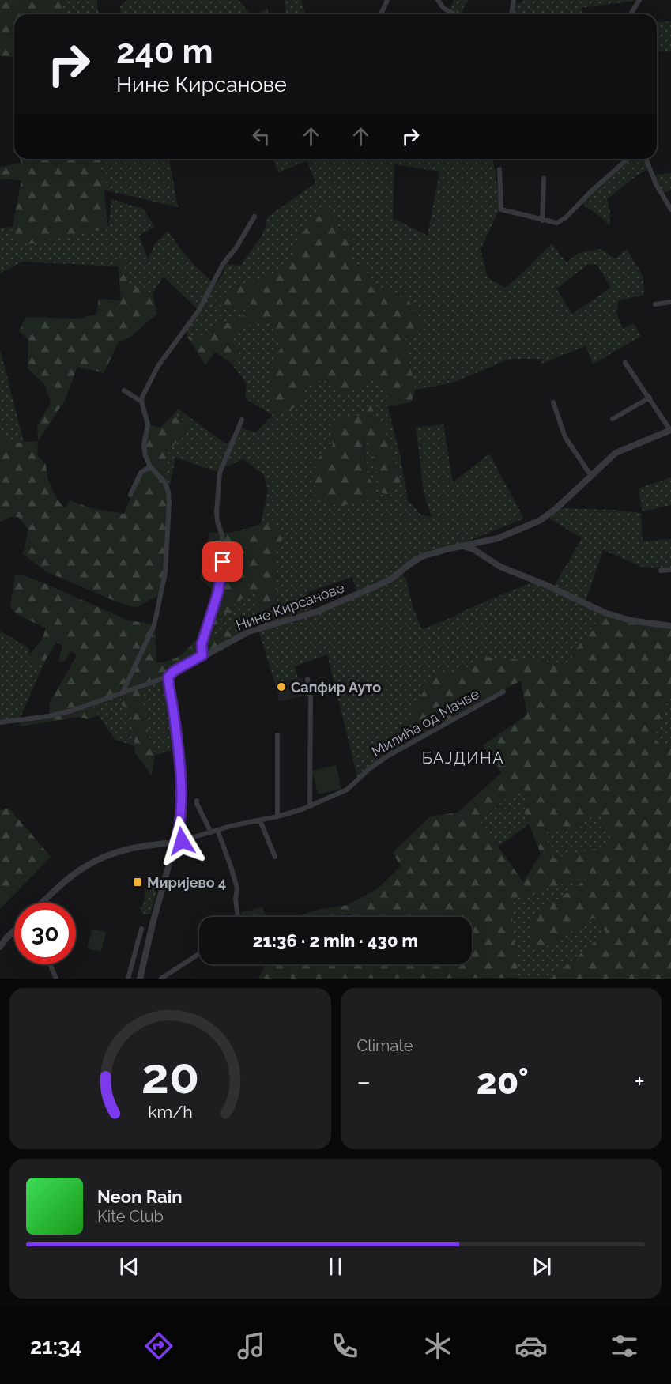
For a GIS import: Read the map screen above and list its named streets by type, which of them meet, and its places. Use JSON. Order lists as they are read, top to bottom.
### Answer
{
  "streets": {
    "street": ["Нине Кирсанове", "Милића од Мачве"]
  },
  "districts": ["БАЈДИНА"],
  "places": {
    "other": ["Сапфир Ауто"],
    "transit": ["Миријево 4"]
  },
  "page": {
    "turn": ["240 m", "Нине Кирсанове"],
    "limit": "30",
    "trip": "21:36 · 2 min · 430 m",
    "tile": "Climate",
    "heat": ["−", "20°", "+"],
    "song": ["Neon Rain", "Kite Club"],
    "tabs": "21:34",
    "gauge": ["20", "km/h"]
  }
}
